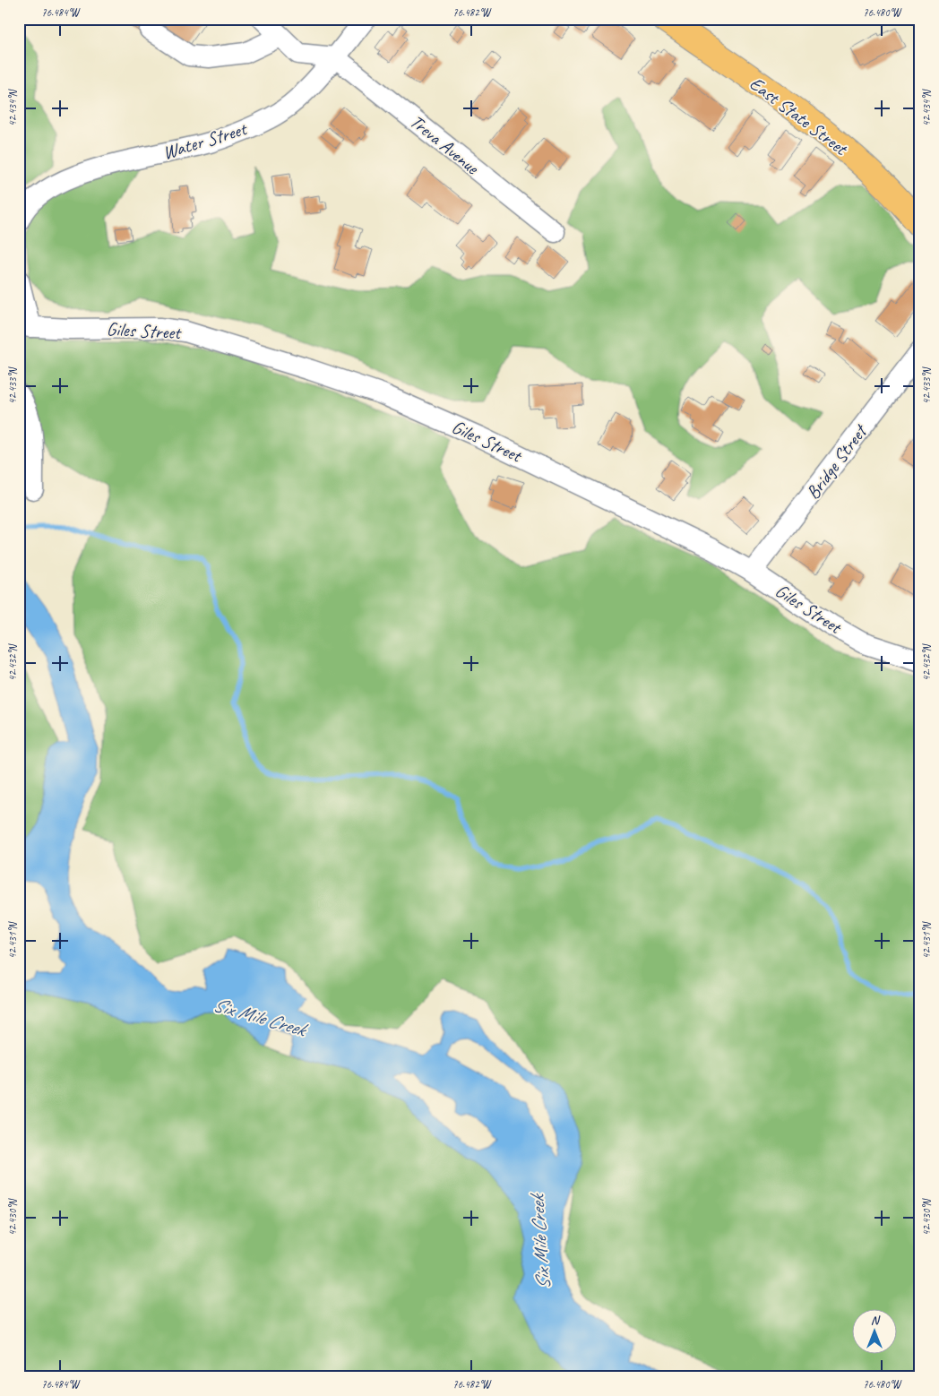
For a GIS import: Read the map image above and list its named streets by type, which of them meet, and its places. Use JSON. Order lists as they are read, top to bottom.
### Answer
{
  "streets": {
    "highway": ["East State Street"],
    "street": [
      "Water Street",
      "Treva Avenue",
      "Giles Street",
      "Bridge Street"
    ]
  },
  "crossings": [
    ["Water Street", "Treva Avenue"],
    ["Giles Street", "Bridge Street"]
  ],
  "water": ["Six Mile Creek"],
  "north": "top",
  "coordinates": [
    "76.484°W",
    "76.482°W",
    "76.480°W",
    "42.434°N",
    "42.433°N",
    "42.432°N",
    "42.431°N",
    "42.430°N"
  ]
}
